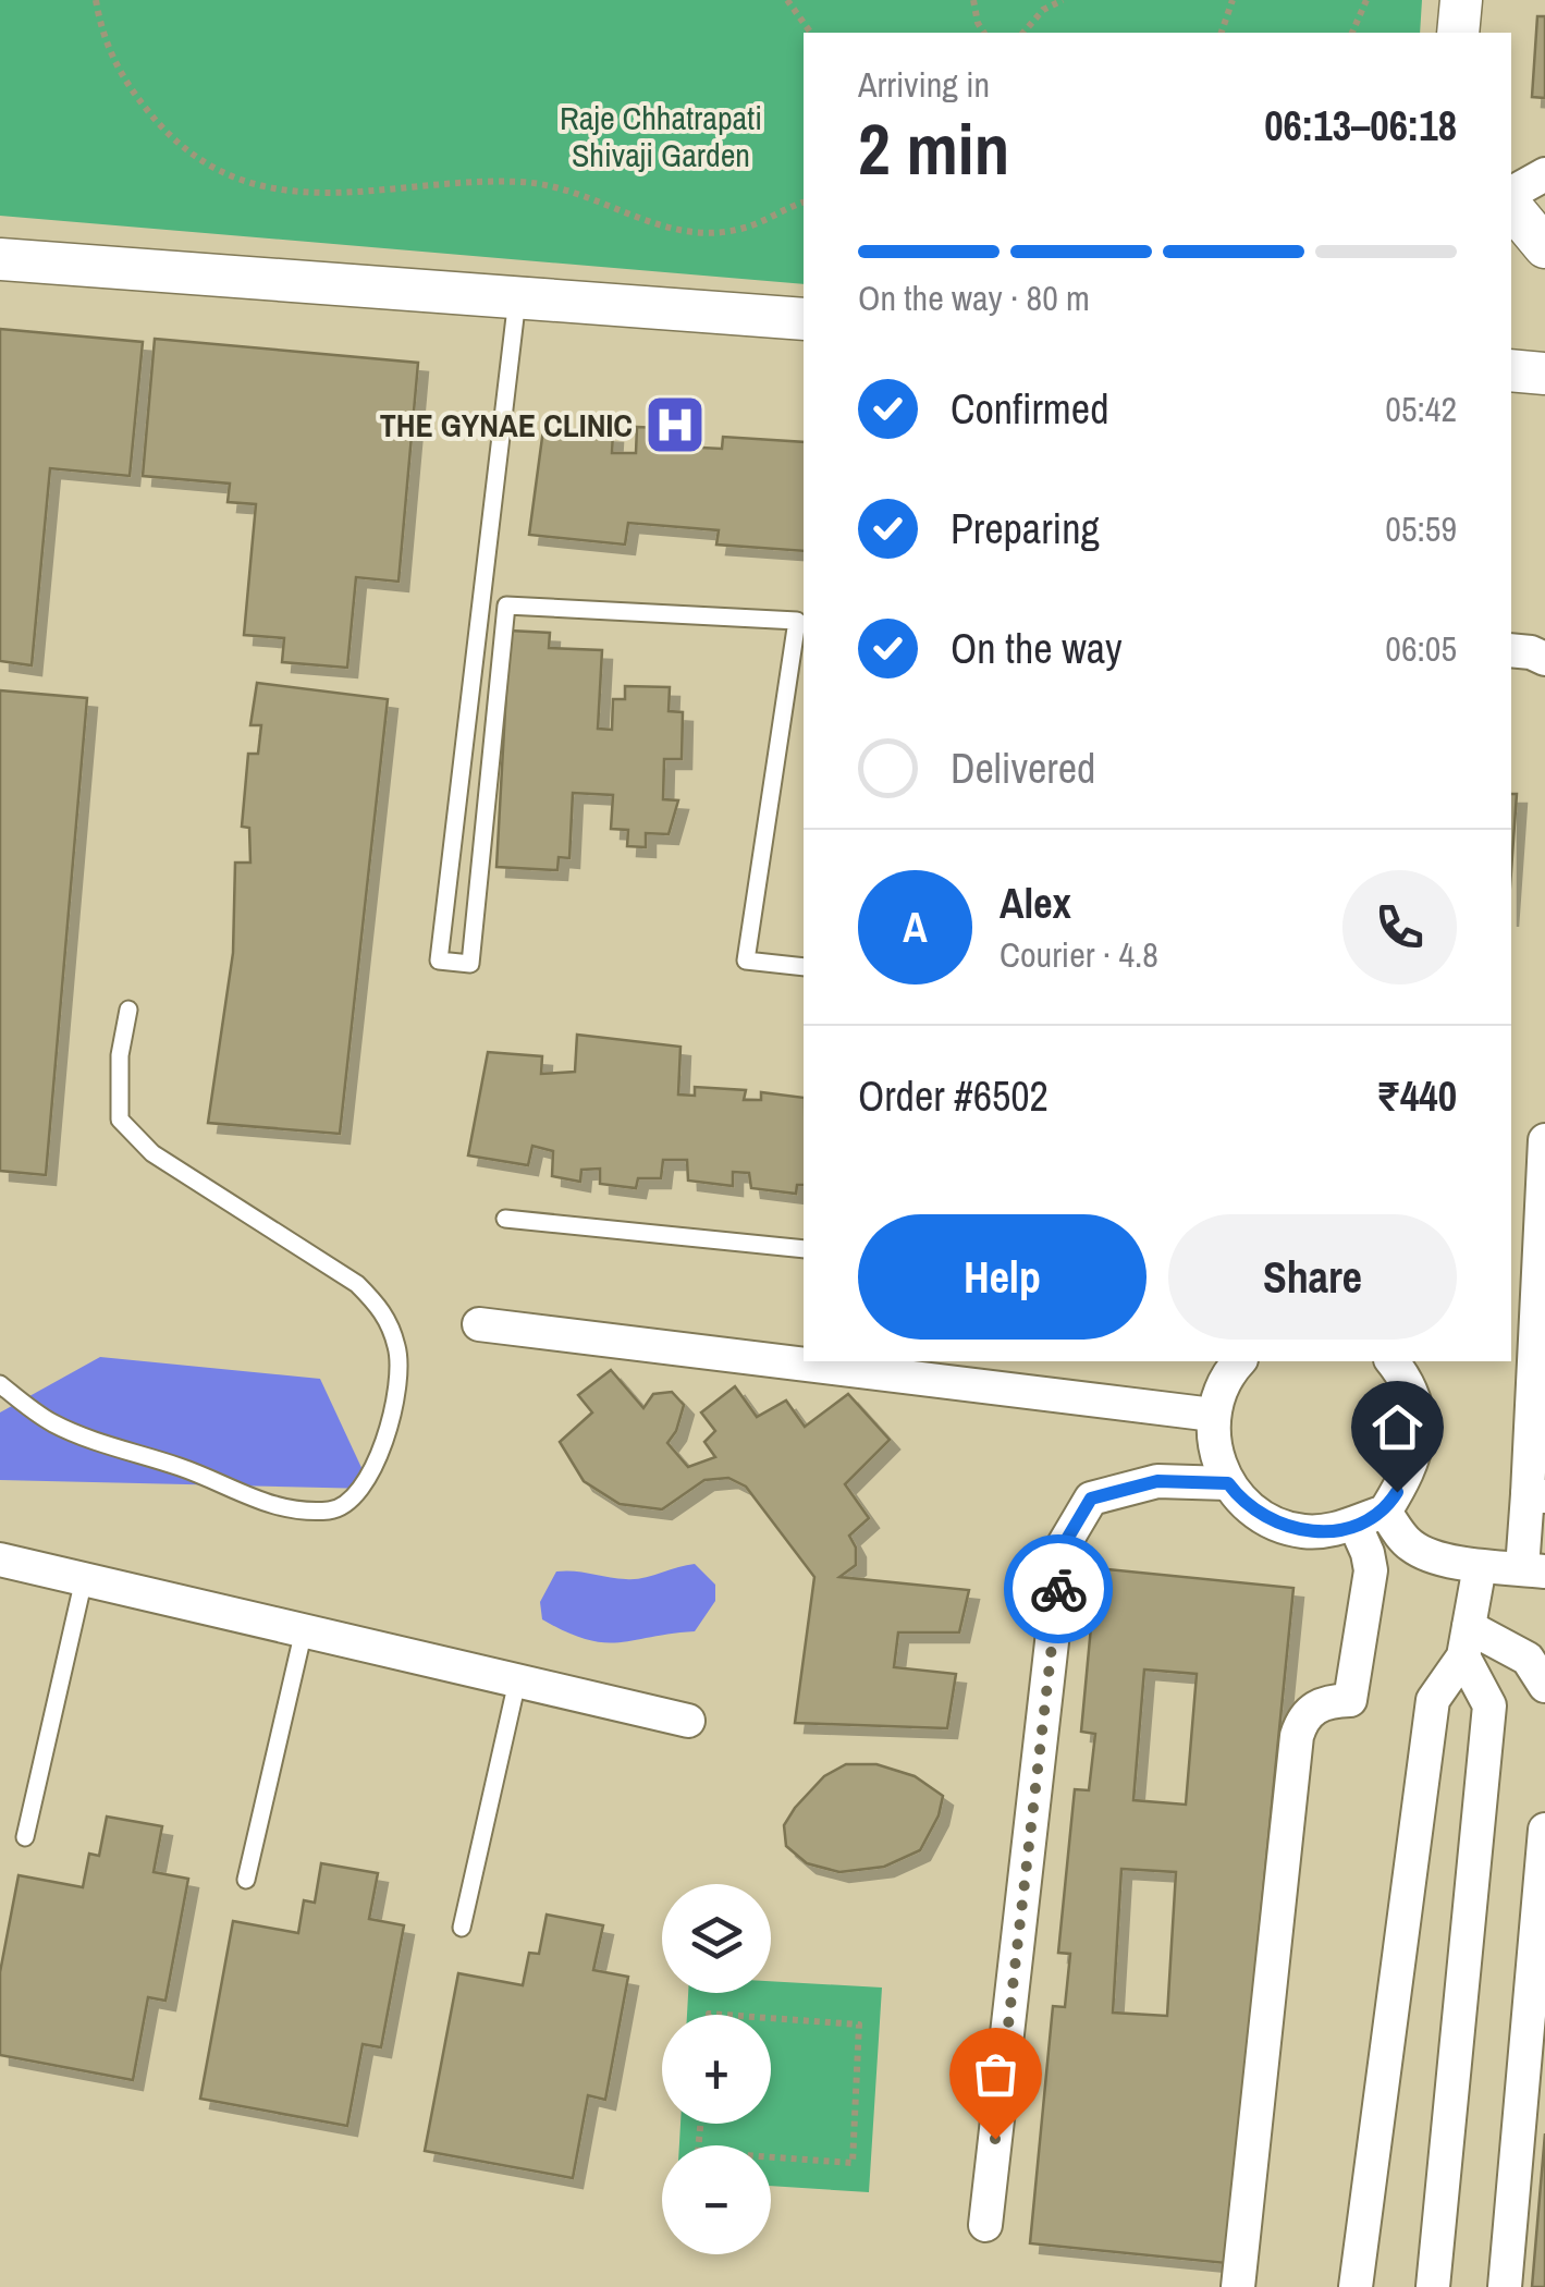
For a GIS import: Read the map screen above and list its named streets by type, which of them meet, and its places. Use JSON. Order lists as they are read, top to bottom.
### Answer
{
  "parks": ["Raje Chhatrapati Shivaji Garden"],
  "places": {
    "hospital": ["THE GYNAE CLINIC"]
  },
  "page": {
    "heading": ["2 min", "Arriving in", "06:13–06:18"],
    "panel": [
      "Alex",
      "Courier · 4.8",
      "Order #6502",
      "₹440"
    ],
    "bar": "On the way · 80 m",
    "list": [
      ["Confirmed", "05:42"],
      ["Preparing", "05:59"],
      ["On the way", "06:05"],
      "Delivered"
    ],
    "round": "A",
    "buttons": ["Help", "Share"],
    "map_buttons": ["+", "−"]
  }
}
